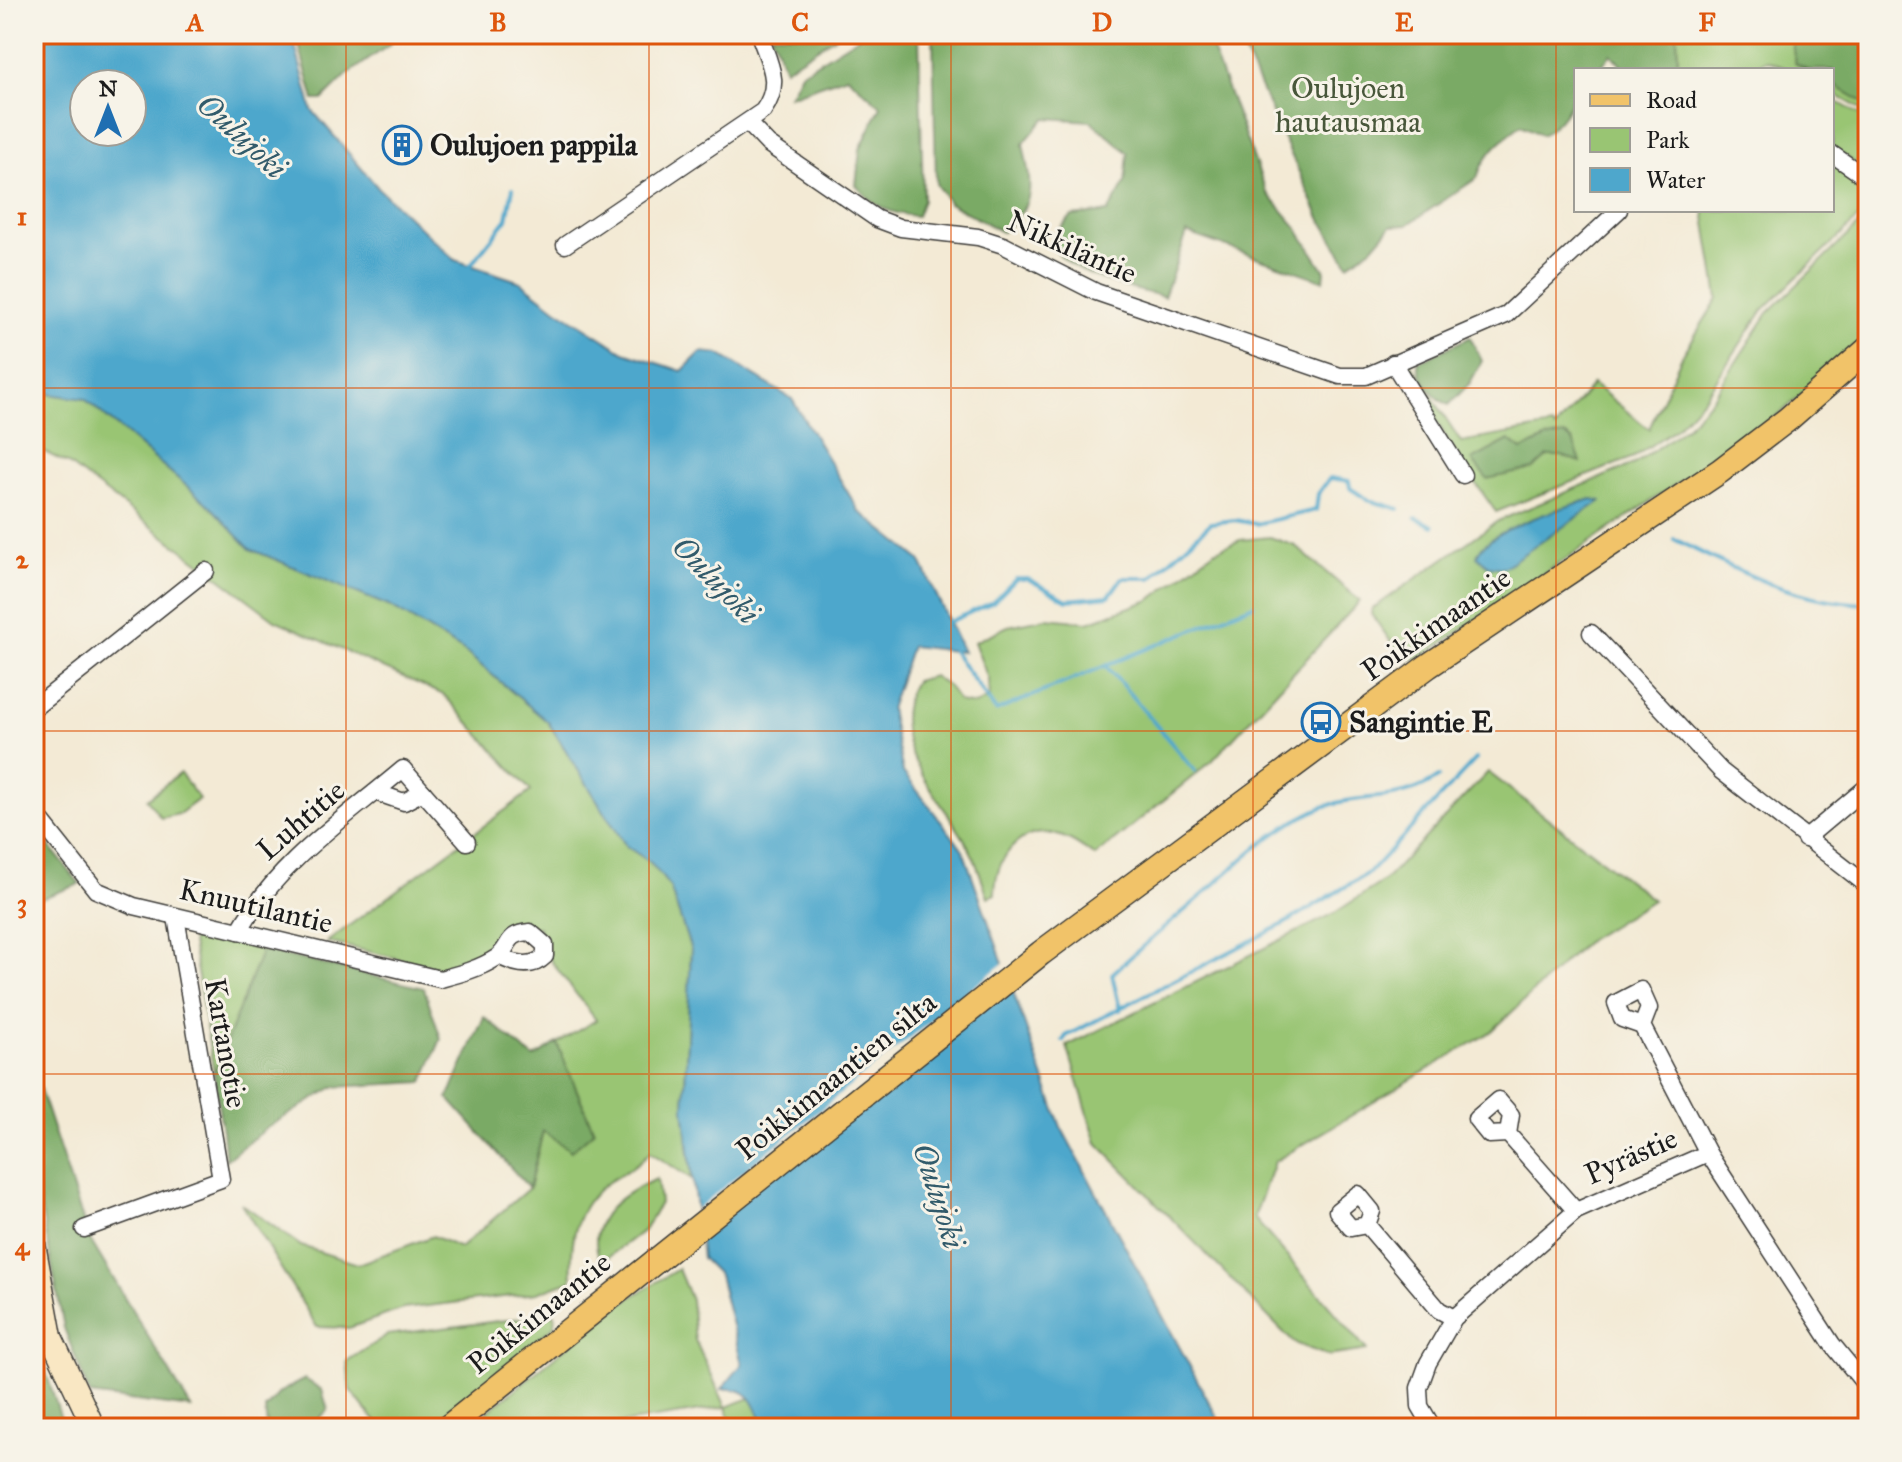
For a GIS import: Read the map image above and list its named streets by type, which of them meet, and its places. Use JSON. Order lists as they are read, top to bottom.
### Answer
{
  "streets": {
    "main road": ["Poikkimaantie", "Poikkimaantien silta"],
    "street": [
      "Nikkiläntie",
      "Luhtitie",
      "Knuutilantie",
      "Kartanotie",
      "Pyrästie"
    ]
  },
  "crossings": [
    ["Poikkimaantie", "Poikkimaantien silta"],
    ["Luhtitie", "Knuutilantie"],
    ["Knuutilantie", "Kartanotie"]
  ],
  "water": ["Oulujoki"],
  "parks": ["Oulujoen hautausmaa"],
  "places": {
    "building": ["Oulujoen pappila"],
    "bus stop": ["Sangintie E"]
  },
  "legend": ["Road", "Park", "Water"],
  "north": "top",
  "grid": {
    "columns": [
      "A",
      "B",
      "C",
      "D",
      "E",
      "F"
    ],
    "rows": [
      "1",
      "2",
      "3",
      "4"
    ]
  }
}
